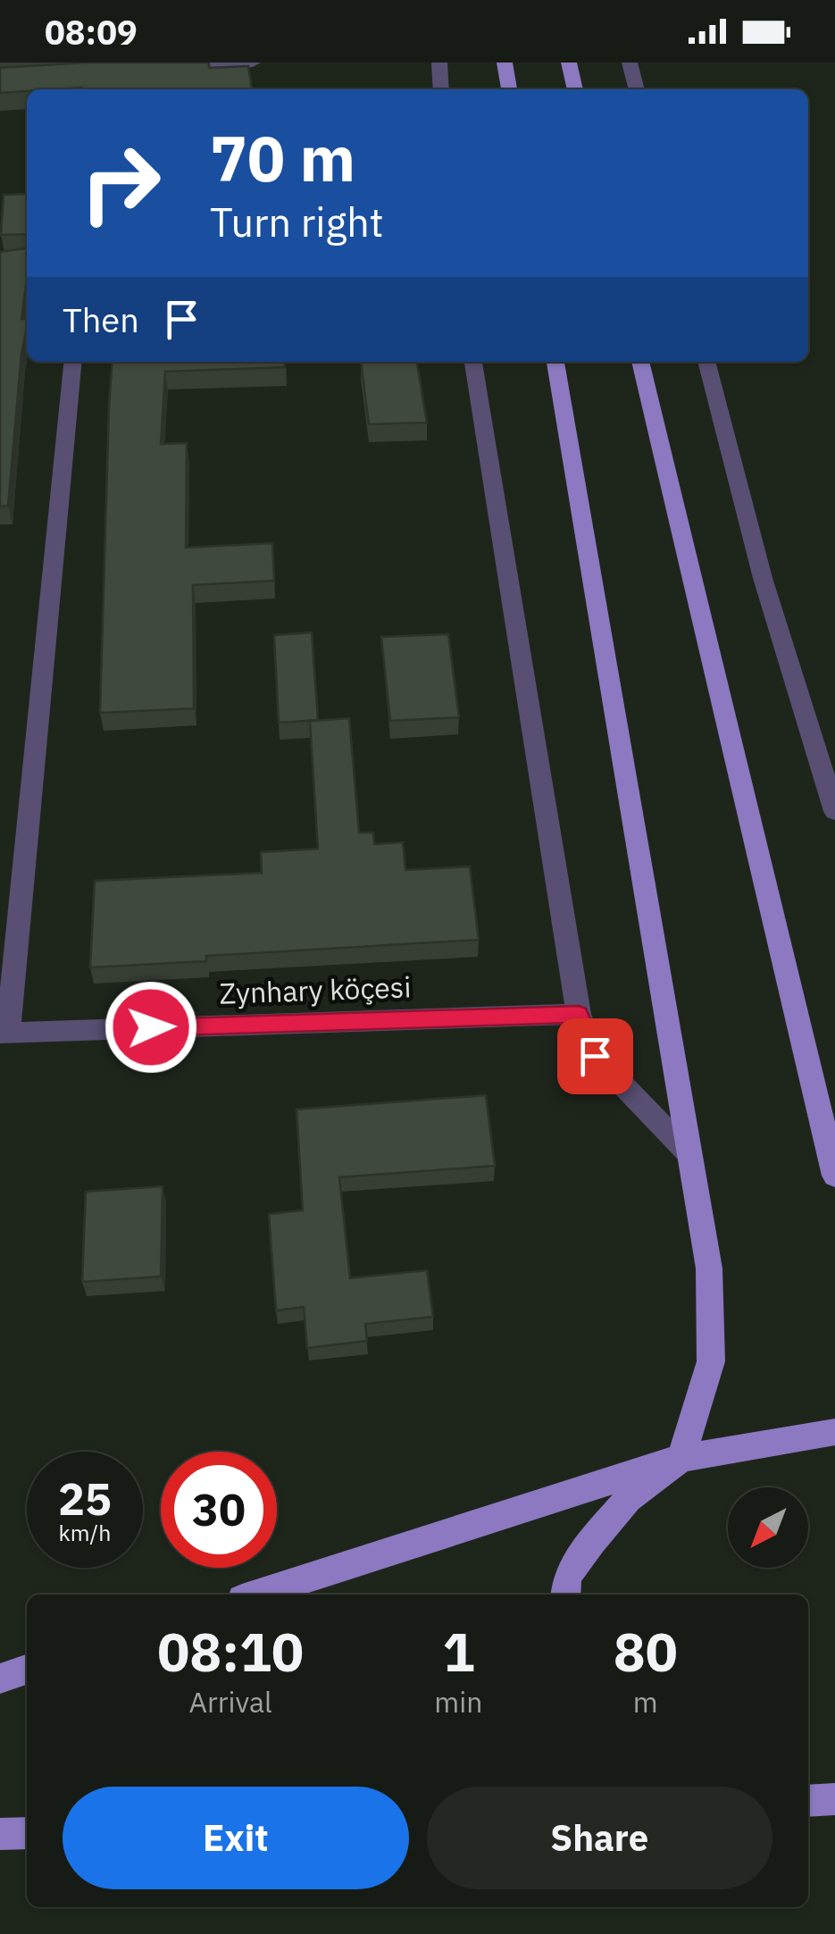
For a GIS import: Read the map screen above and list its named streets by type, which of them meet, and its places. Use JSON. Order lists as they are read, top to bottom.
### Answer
{
  "streets": {
    "street": ["Zynhary köçesi"]
  },
  "north": "bottom left",
  "page": {
    "status": "08:09",
    "turn": ["70 m", "Turn right"],
    "then": "Then",
    "speed": "25 km/h",
    "limit": "30",
    "eta": [
      "08:10",
      "Arrival",
      "1",
      "min",
      "80",
      "m"
    ],
    "buttons": ["Exit", "Share"]
  }
}
